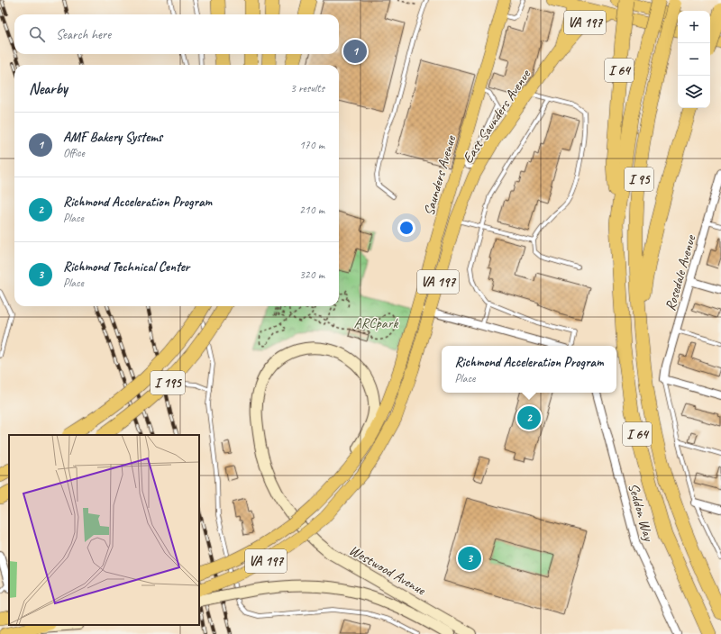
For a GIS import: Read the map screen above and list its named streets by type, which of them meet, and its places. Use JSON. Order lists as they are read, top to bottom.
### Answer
{
  "streets": {
    "highway": ["I 64", "I 95", "I 195"],
    "main road": [
      "VA 197",
      "East Saunders Avenue",
      "Saunders Avenue",
      "Westwood Avenue"
    ],
    "street": ["Rosedale Avenue", "Seddon Way"]
  },
  "crossings": [
    ["VA 197", "East Saunders Avenue"],
    ["VA 197", "I 95"],
    ["I 64", "I 95"],
    ["Saunders Avenue", "Westwood Avenue"]
  ],
  "parks": ["ARCpark"],
  "page": {
    "map_buttons": ["+", "−"],
    "search": "Search here",
    "pins": ["1", "2", "3"],
    "heading": ["Nearby", "3 results"],
    "list": [
      {
        "mark": "1",
        "name": "AMF Bakery Systems",
        "note": "Office",
        "value": "170 m"
      },
      {
        "mark": "2",
        "name": "Richmond Acceleration Program",
        "note": "Place",
        "value": "210 m"
      },
      {
        "mark": "3",
        "name": "Richmond Technical Center",
        "note": "Place",
        "value": "320 m"
      }
    ],
    "popup": ["Richmond Acceleration Program", "Place"]
  }
}
